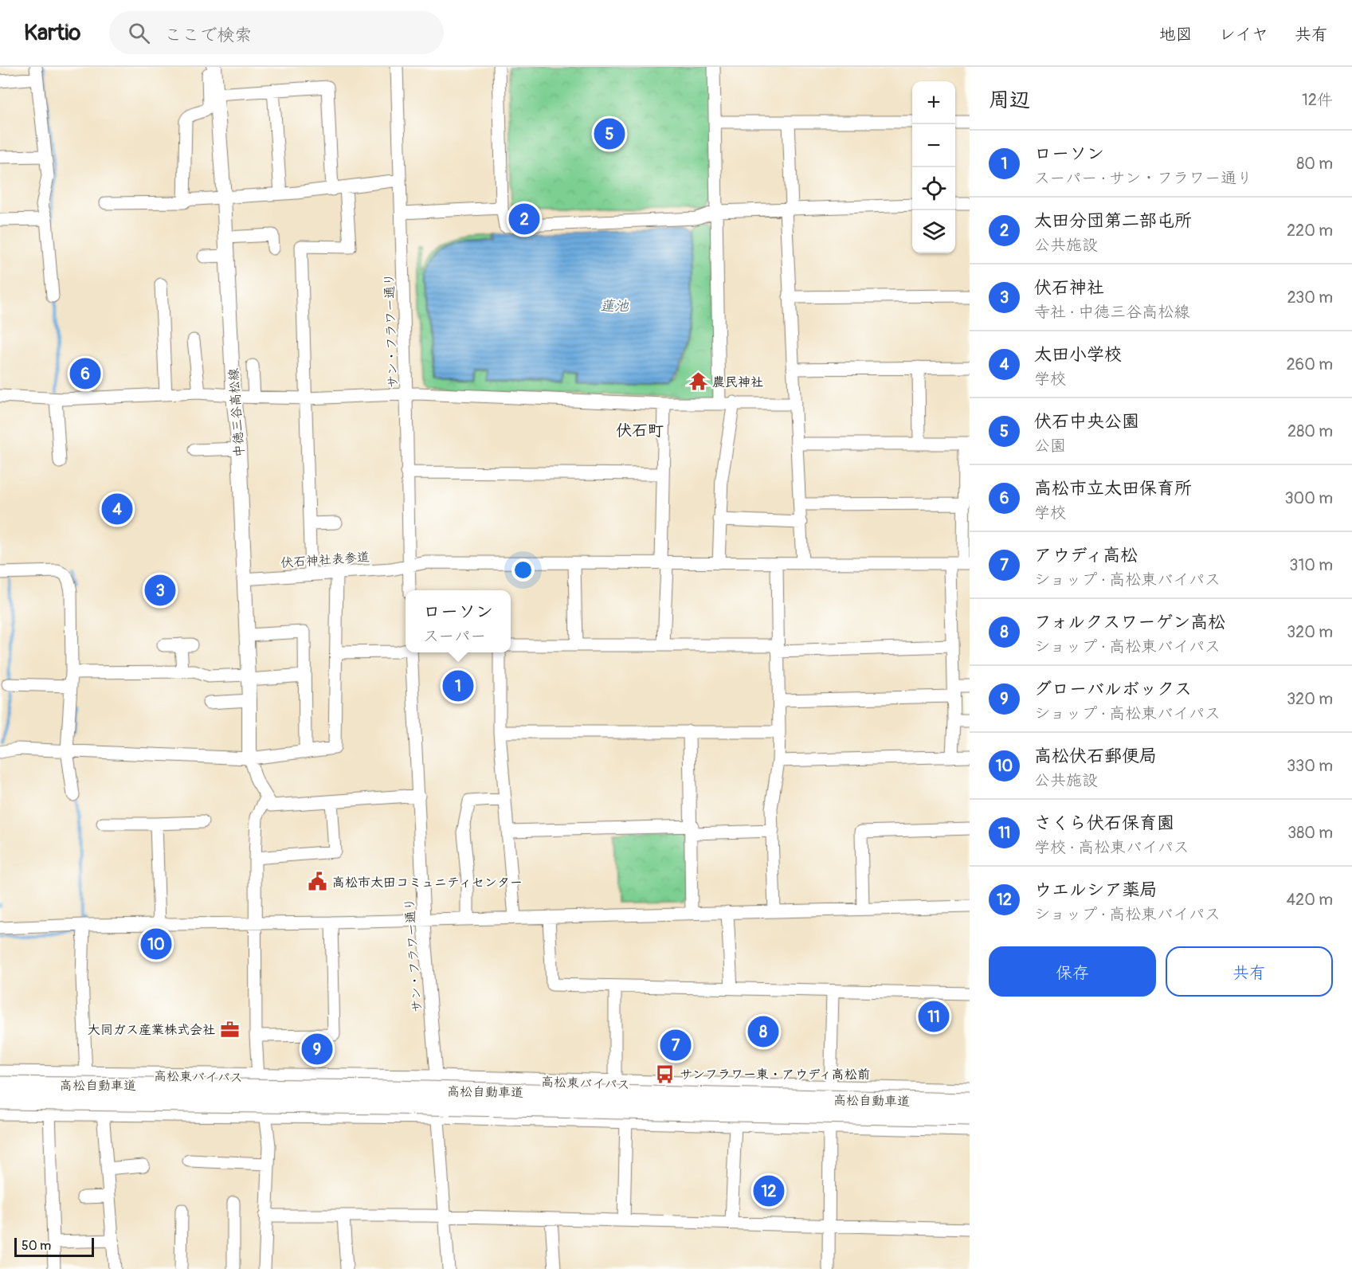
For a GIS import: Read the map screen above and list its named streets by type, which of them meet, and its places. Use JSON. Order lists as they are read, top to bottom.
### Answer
{
  "streets": {
    "highway": ["高松東バイパス", "高松自動車道"],
    "main road": ["中徳三谷高松線"],
    "street": ["サン・フラワー通り", "伏石神社表参道"]
  },
  "crossings": [
    ["サン・フラワー通り", "伏石神社表参道"],
    ["サン・フラワー通り", "高松東バイパス"],
    ["中徳三谷高松線", "伏石神社表参道"]
  ],
  "districts": ["伏石町"],
  "water": ["蓮池"],
  "places": {
    "temple": ["農民神社"],
    "public building": ["高松市太田コミュニティセンター"],
    "office": ["大同ガス産業株式会社"],
    "bus stop": ["サンフラワー東・アウディ高松前"]
  },
  "scale_bar": "50 m",
  "page": {
    "header": "Kartio",
    "search": "ここで検索",
    "nav": ["地図", "レイヤ", "共有"],
    "heading": ["周辺", "12件"],
    "map_buttons": ["+", "−"],
    "pins": [
      "5",
      "2",
      "6",
      "4",
      "3",
      "1",
      "10",
      "11",
      "8",
      "7",
      "9",
      "12"
    ],
    "list": [
      {
        "mark": "1",
        "name": "ローソン",
        "note": "スーパー · サン・フラワー通り",
        "value": "80 m"
      },
      {
        "mark": "2",
        "name": "太田分団第二部屯所",
        "note": "公共施設",
        "value": "220 m"
      },
      {
        "mark": "3",
        "name": "伏石神社",
        "note": "寺社 · 中徳三谷高松線",
        "value": "230 m"
      },
      {
        "mark": "4",
        "name": "太田小学校",
        "note": "学校",
        "value": "260 m"
      },
      {
        "mark": "5",
        "name": "伏石中央公園",
        "note": "公園",
        "value": "280 m"
      },
      {
        "mark": "6",
        "name": "高松市立太田保育所",
        "note": "学校",
        "value": "300 m"
      },
      {
        "mark": "7",
        "name": "アウディ高松",
        "note": "ショップ · 高松東バイパス",
        "value": "310 m"
      },
      {
        "mark": "8",
        "name": "フォルクスワーゲン高松",
        "note": "ショップ · 高松東バイパス",
        "value": "320 m"
      },
      {
        "mark": "9",
        "name": "グローバルボックス",
        "note": "ショップ · 高松東バイパス",
        "value": "320 m"
      },
      {
        "mark": "10",
        "name": "高松伏石郵便局",
        "note": "公共施設",
        "value": "330 m"
      },
      {
        "mark": "11",
        "name": "さくら伏石保育園",
        "note": "学校 · 高松東バイパス",
        "value": "380 m"
      },
      {
        "mark": "12",
        "name": "ウエルシア薬局",
        "note": "ショップ · 高松東バイパス",
        "value": "420 m"
      }
    ],
    "popup": ["ローソン", "スーパー"],
    "buttons": ["保存", "共有"],
    "scale": "50 m"
  }
}
